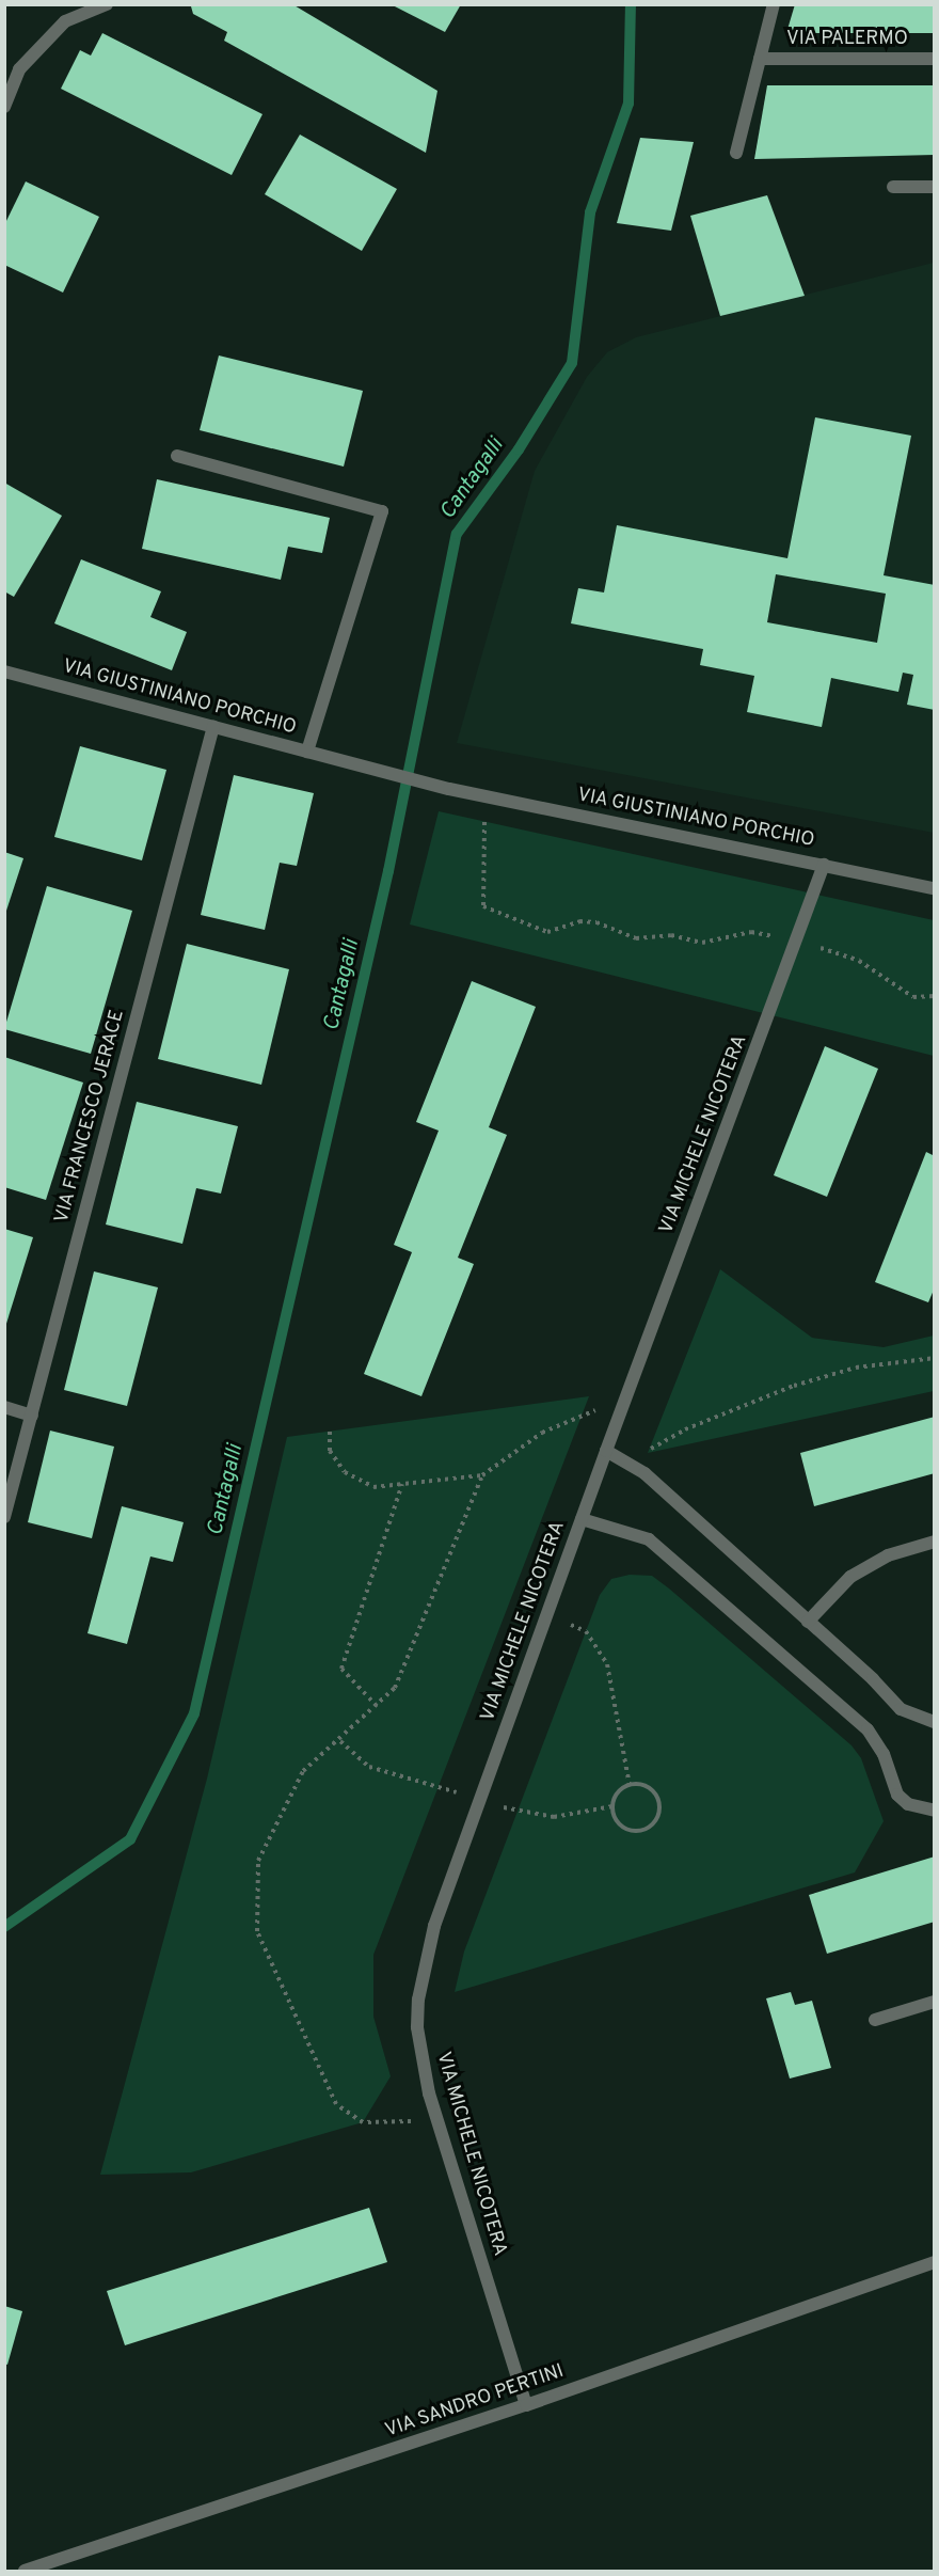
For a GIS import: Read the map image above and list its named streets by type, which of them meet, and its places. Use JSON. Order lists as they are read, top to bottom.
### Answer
{
  "streets": {
    "street": [
      "VIA PALERMO",
      "VIA GIUSTINIANO PORCHIO",
      "VIA FRANCESCO JERACE",
      "VIA MICHELE NICOTERA",
      "VIA SANDRO PERTINI"
    ]
  },
  "crossings": [
    ["VIA GIUSTINIANO PORCHIO", "VIA FRANCESCO JERACE"],
    ["VIA GIUSTINIANO PORCHIO", "VIA MICHELE NICOTERA"],
    ["VIA MICHELE NICOTERA", "VIA SANDRO PERTINI"]
  ],
  "water": ["Cantagalli"]
}
